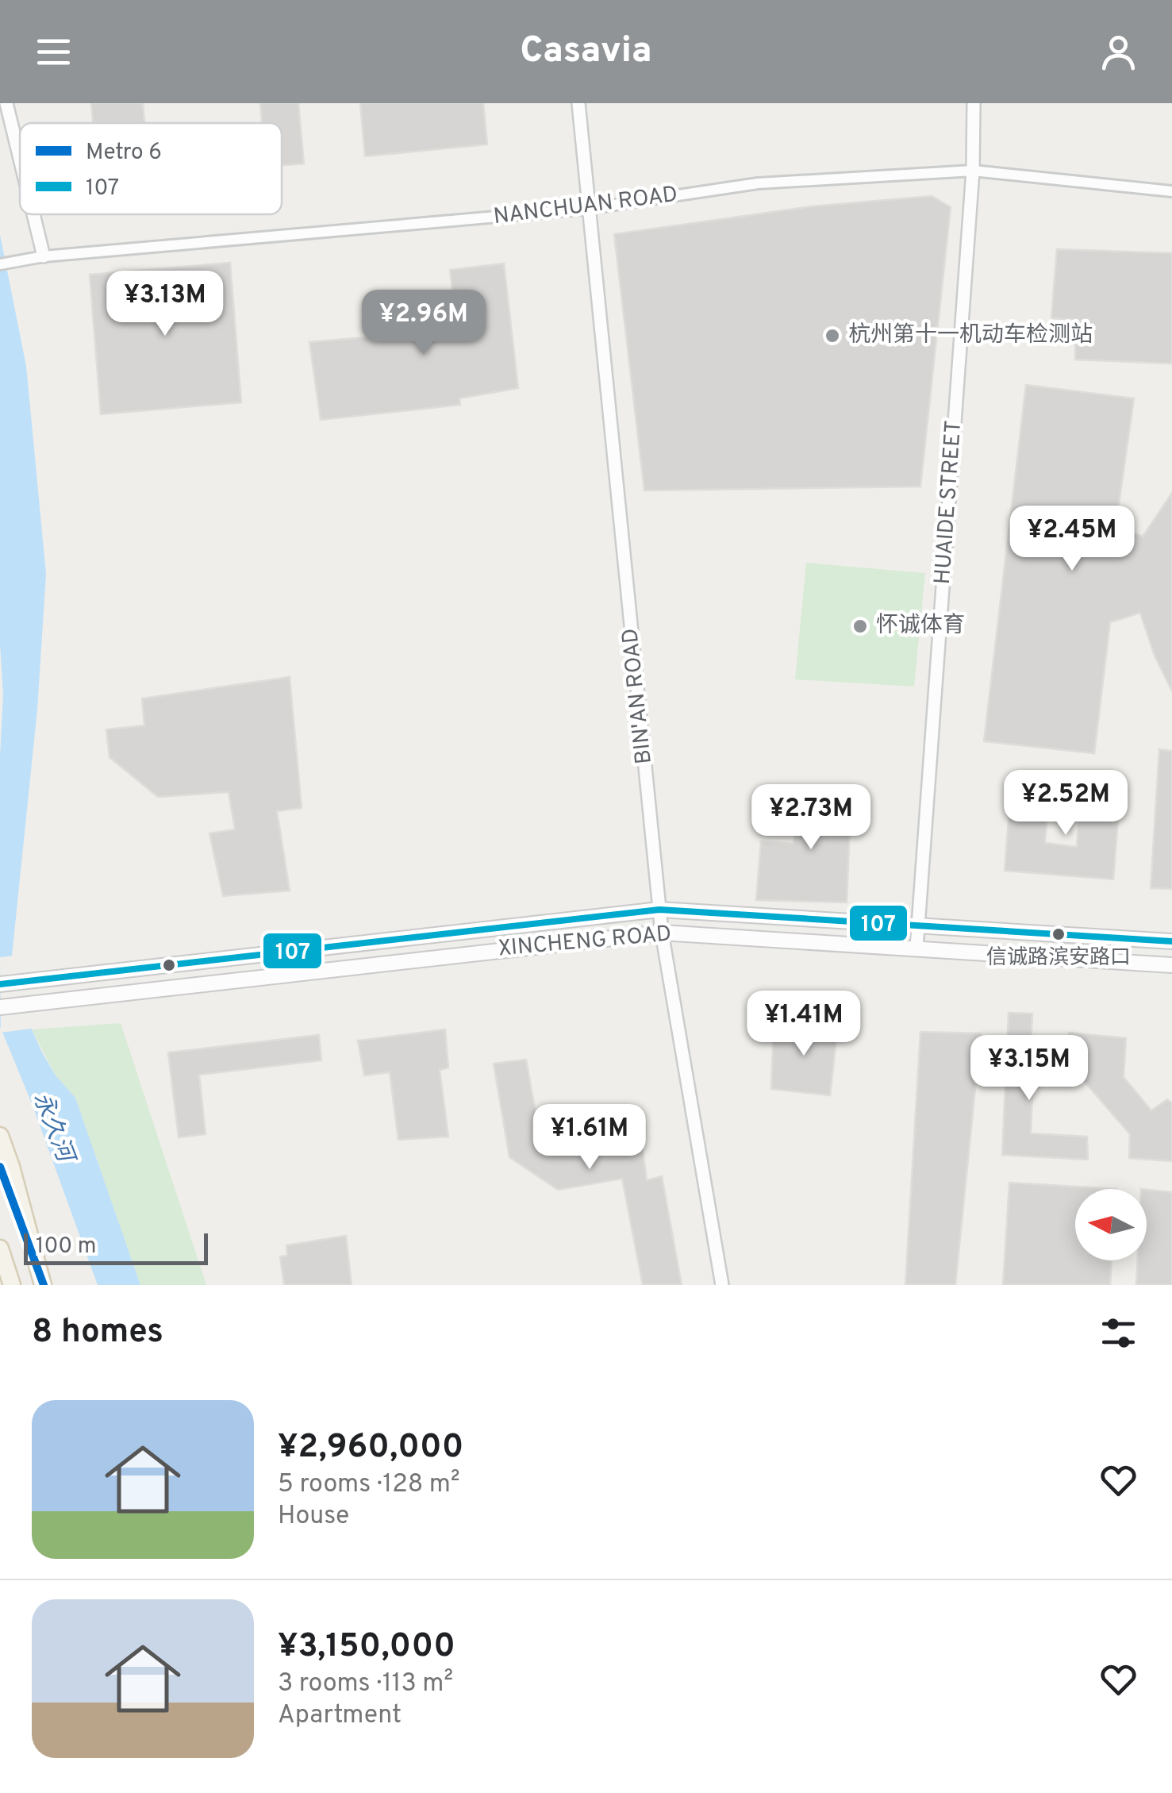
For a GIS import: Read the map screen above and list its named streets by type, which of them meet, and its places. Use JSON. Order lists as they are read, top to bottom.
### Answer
{
  "streets": {
    "main road": ["XINCHENG ROAD"],
    "street": ["NANCHUAN ROAD", "HUAIDE STREET", "BIN'AN ROAD"]
  },
  "crossings": [
    ["NANCHUAN ROAD", "HUAIDE STREET"],
    ["NANCHUAN ROAD", "BIN'AN ROAD"],
    ["HUAIDE STREET", "XINCHENG ROAD"],
    ["BIN'AN ROAD", "XINCHENG ROAD"]
  ],
  "water": ["永久河"],
  "places": ["杭州第十一机动车检测站", "怀诚体育", "信诚路滨安路口"],
  "lines": ["transit line 107", "metro line 6"],
  "legend": ["Metro 6", "107"],
  "scale_bar": "100 m",
  "north": "left",
  "page": {
    "header": "Casavia",
    "price": [
      "¥3.13M",
      "¥2.96M",
      "¥2.45M",
      "¥2.52M",
      "¥2.73M",
      "¥1.41M",
      "¥3.15M",
      "¥1.61M"
    ],
    "scale": "100 m",
    "heading": "8 homes",
    "list": [
      {
        "name": "¥2,960,000",
        "note": "5 rooms · 128 m² · House"
      },
      {
        "name": "¥3,150,000",
        "note": "3 rooms · 113 m² · Apartment"
      }
    ]
  }
}
